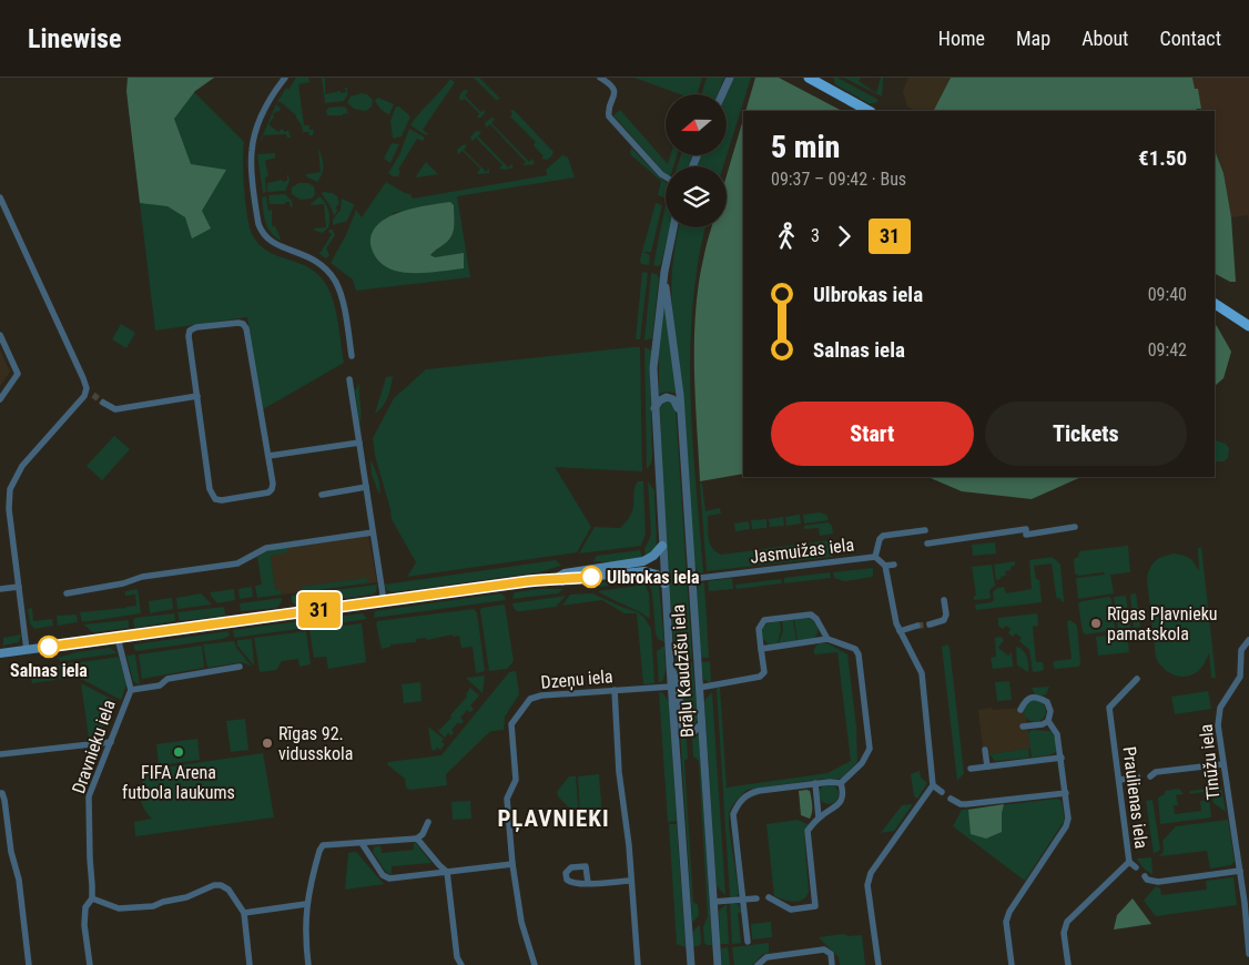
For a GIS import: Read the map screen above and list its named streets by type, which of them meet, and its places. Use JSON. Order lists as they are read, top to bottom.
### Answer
{
  "streets": {
    "street": [
      "Jasmuižas iela",
      "Brāļu Kaudzīšu iela",
      "Dzeņu iela",
      "Dravnieku iela",
      "Tīnūžu iela",
      "Praulienas iela"
    ]
  },
  "crossings": [
    ["Jasmuižas iela", "Brāļu Kaudzīšu iela"],
    ["Brāļu Kaudzīšu iela", "Dzeņu iela"]
  ],
  "districts": ["PĻAVNIEKI"],
  "places": [
    "Ulbrokas iela",
    "Rīgas Pļavnieku pamatskola",
    "Salnas iela",
    "Rīgas 92. vidusskola",
    "FIFA Arena futbola laukums"
  ],
  "lines": ["bus line 31"],
  "north": "left",
  "page": {
    "header": "Linewise",
    "nav": [
      "Home",
      "Map",
      "About",
      "Contact"
    ],
    "on_map": "31",
    "heading": ["5 min", "09:37 – 09:42 · Bus", "€1.50"],
    "legs": ["3", "31"],
    "list": [
      {
        "name": "Ulbrokas iela",
        "value": "09:40"
      },
      {
        "name": "Salnas iela",
        "value": "09:42"
      }
    ],
    "buttons": ["Start", "Tickets"]
  }
}
